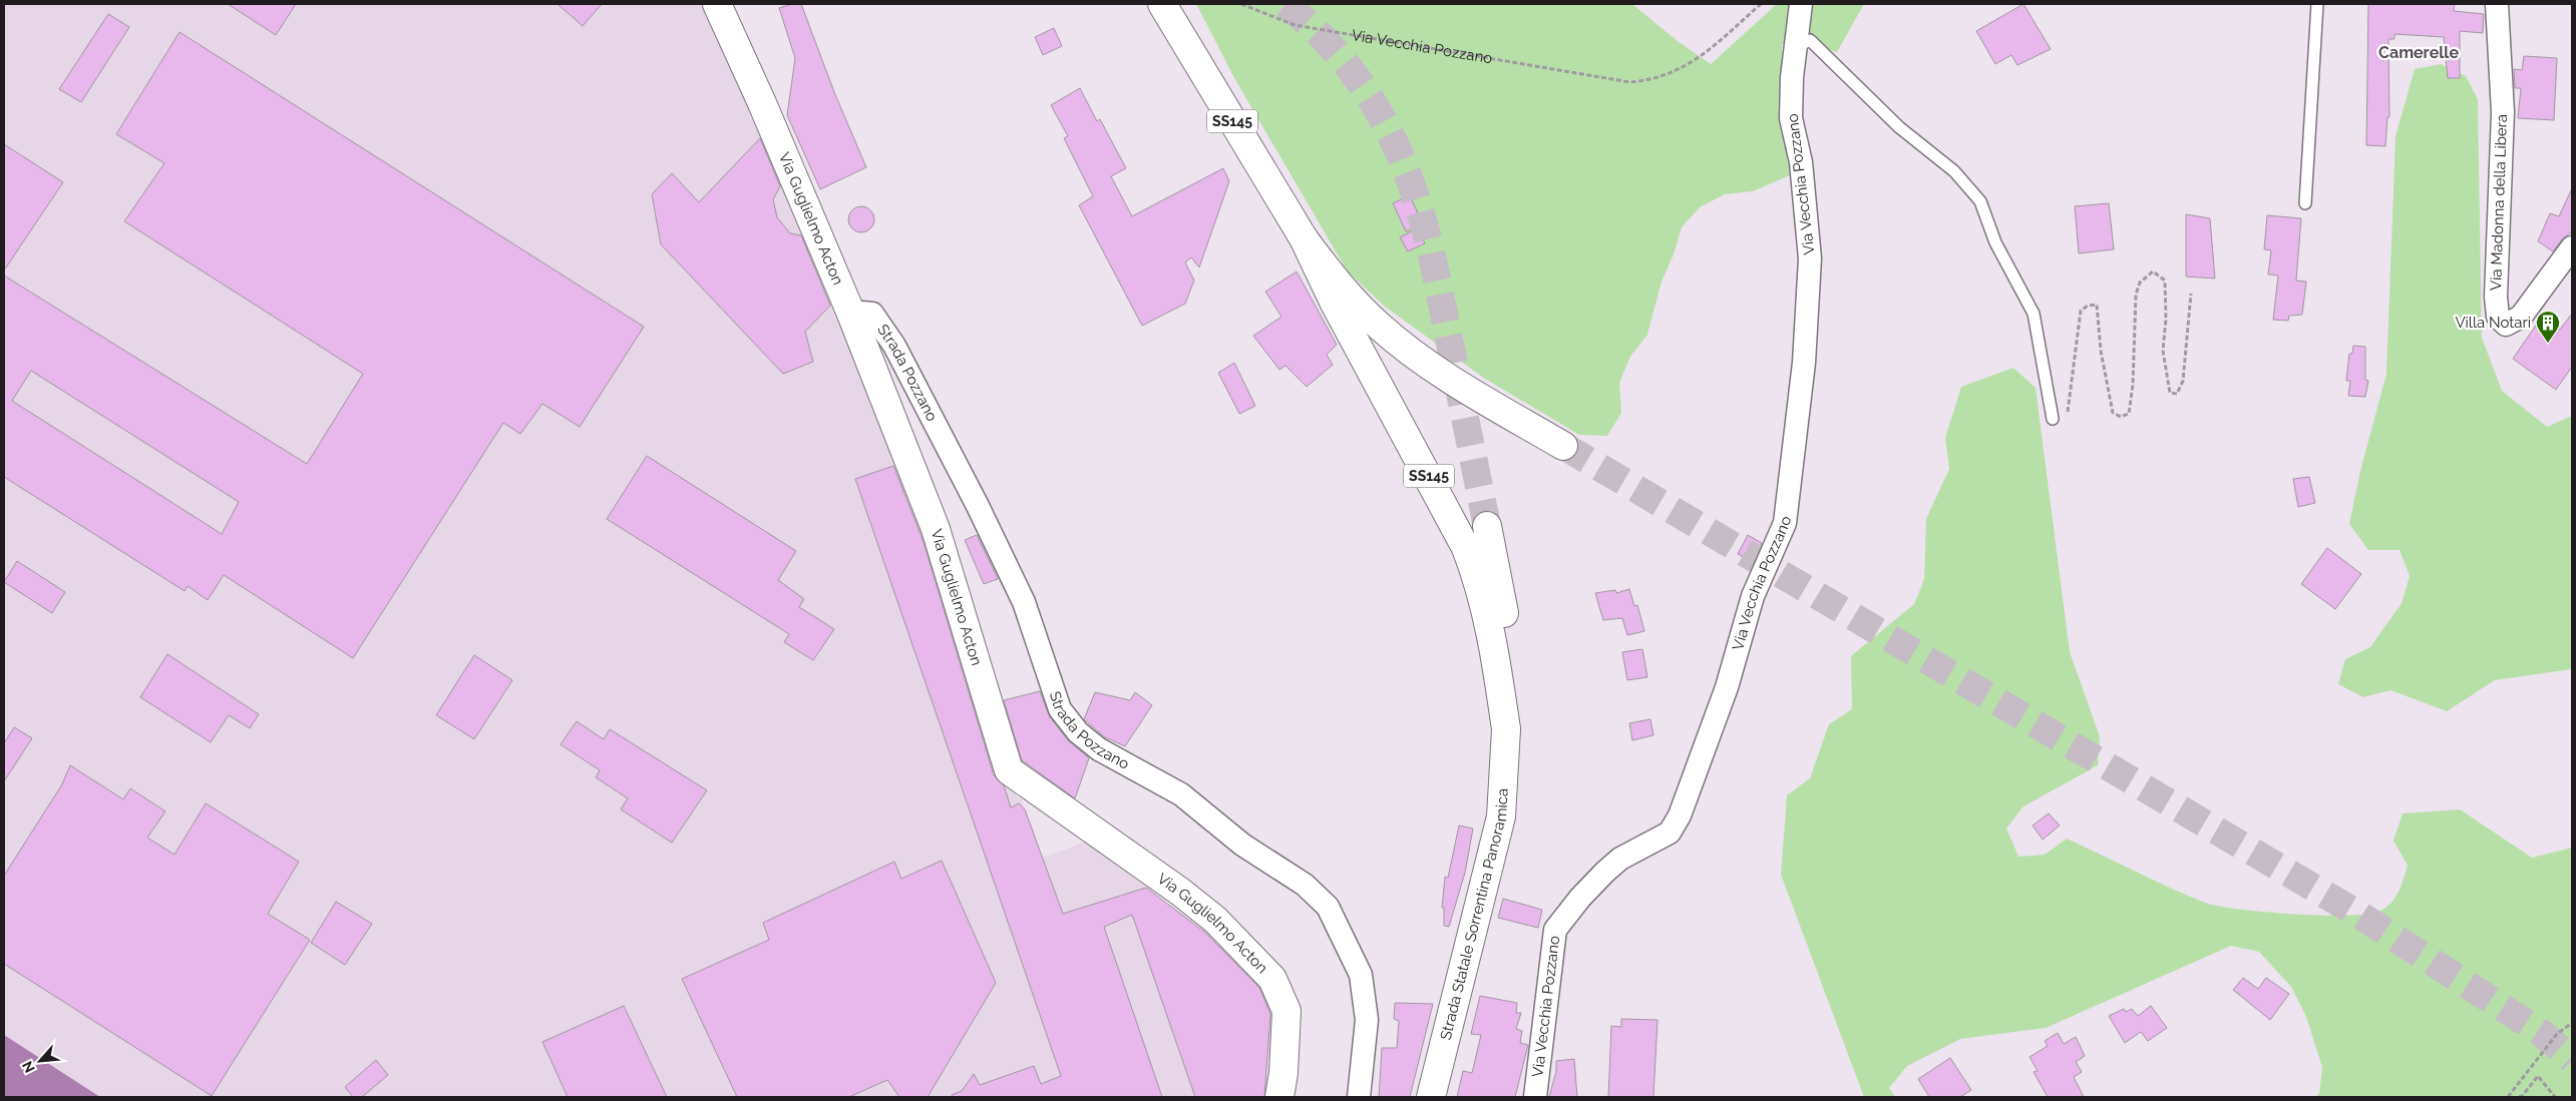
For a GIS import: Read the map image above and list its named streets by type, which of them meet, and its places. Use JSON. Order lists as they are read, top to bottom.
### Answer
{
  "streets": {
    "main road": ["SS145", "Via Guglielmo Acton", "Strada Statale Sorrentina Panoramica"],
    "street": ["Via Vecchia Pozzano", "Via Madonna della Libera", "Strada Pozzano"]
  },
  "crossings": [
    ["SS145", "Strada Statale Sorrentina Panoramica"],
    ["Via Guglielmo Acton", "Strada Pozzano"]
  ],
  "districts": ["Camerelle"],
  "places": {
    "building": ["Villa Notari"]
  },
  "north": "bottom left"
}
